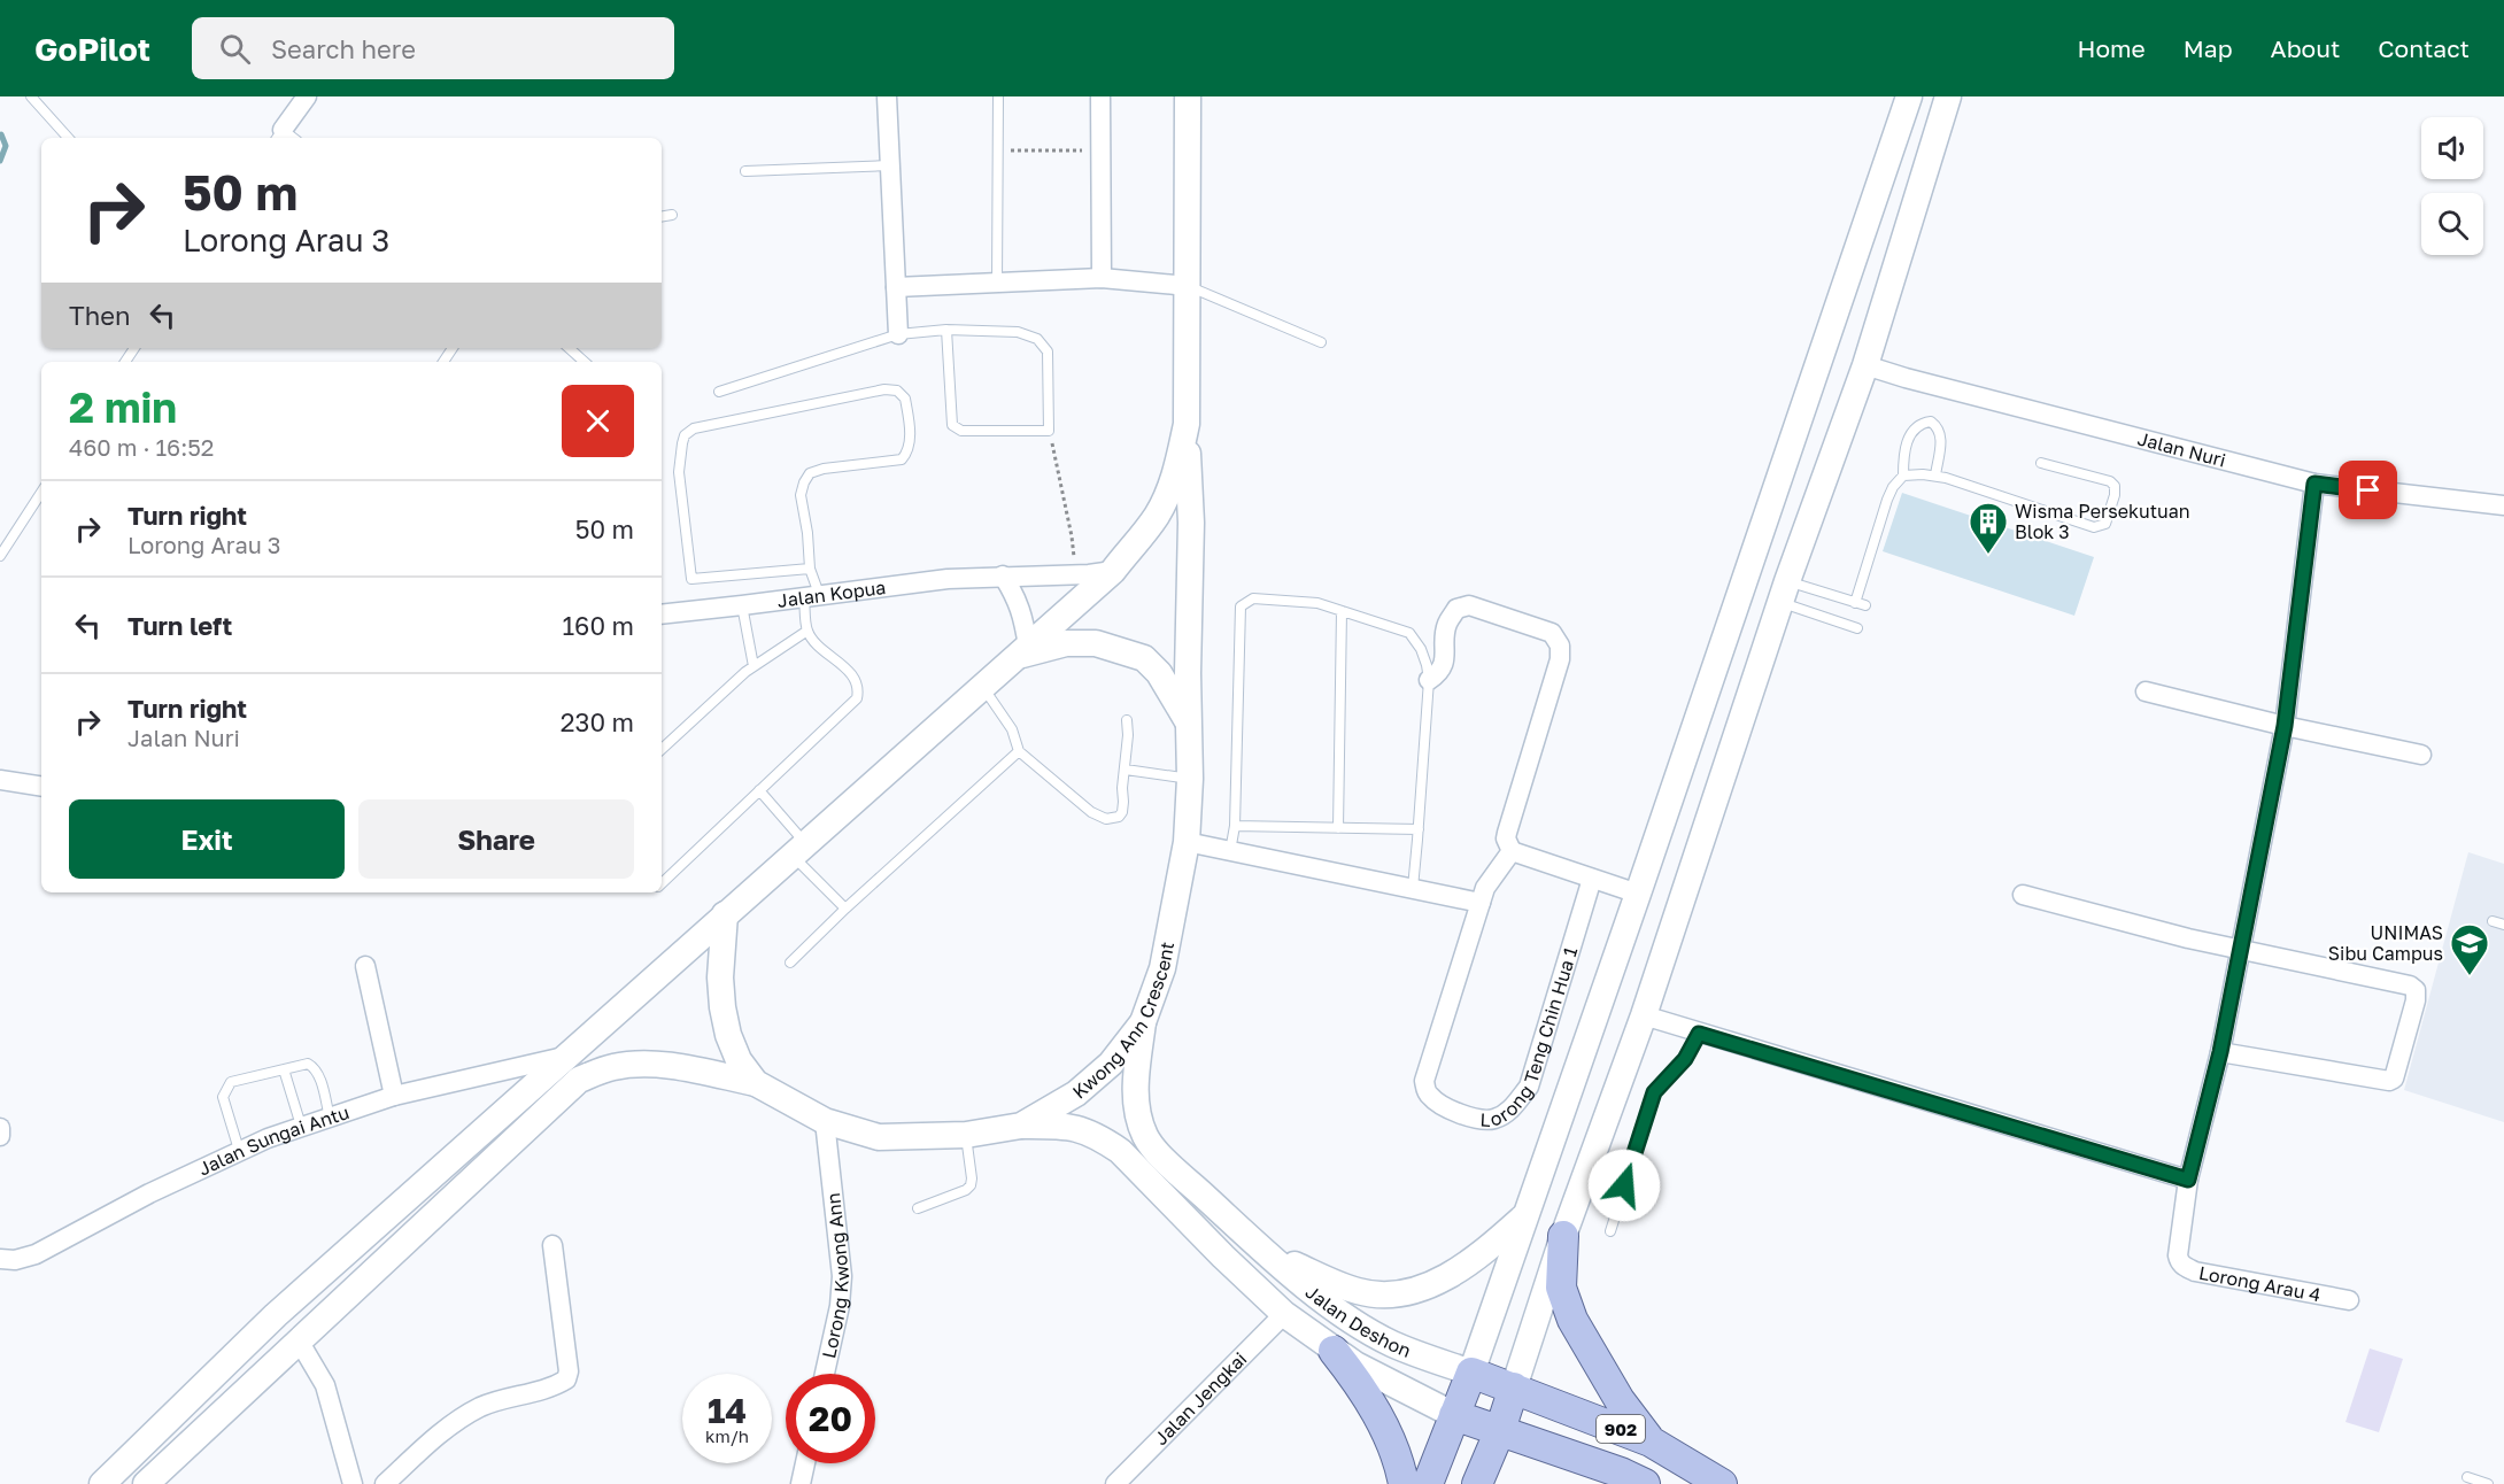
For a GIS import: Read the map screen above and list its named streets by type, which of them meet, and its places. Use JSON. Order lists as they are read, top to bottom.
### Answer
{
  "streets": {
    "main road": ["Kwong Ann Crescent", "Jalan Deshon", "902"],
    "street": [
      "Jalan Nuri",
      "Jalan Kopua",
      "Lorong Teng Chin Hua 1",
      "Jalan Sungai Antu",
      "Lorong Kwong Ann",
      "Lorong Arau 4",
      "Jalan Jengkai"
    ]
  },
  "crossings": [
    ["Kwong Ann Crescent", "Lorong Kwong Ann"],
    ["Kwong Ann Crescent", "Jalan Deshon"],
    ["Jalan Deshon", "Jalan Jengkai"]
  ],
  "places": {
    "building": ["Wisma Persekutuan Blok 3"],
    "school or university": ["UNIMAS Sibu Campus"]
  },
  "page": {
    "header": "GoPilot",
    "search": "Search here",
    "nav": [
      "Home",
      "Map",
      "About",
      "Contact"
    ],
    "turn": ["50 m", "Lorong Arau 3"],
    "then": "Then",
    "heading": ["2 min", "460 m · 16:52"],
    "list": [
      {
        "name": "Turn right",
        "note": "Lorong Arau 3",
        "value": "50 m"
      },
      {
        "name": "Turn left",
        "value": "160 m"
      },
      {
        "name": "Turn right",
        "note": "Jalan Nuri",
        "value": "230 m"
      }
    ],
    "buttons": ["Exit", "Share"],
    "speed": "14 km/h",
    "limit": "20"
  }
}
